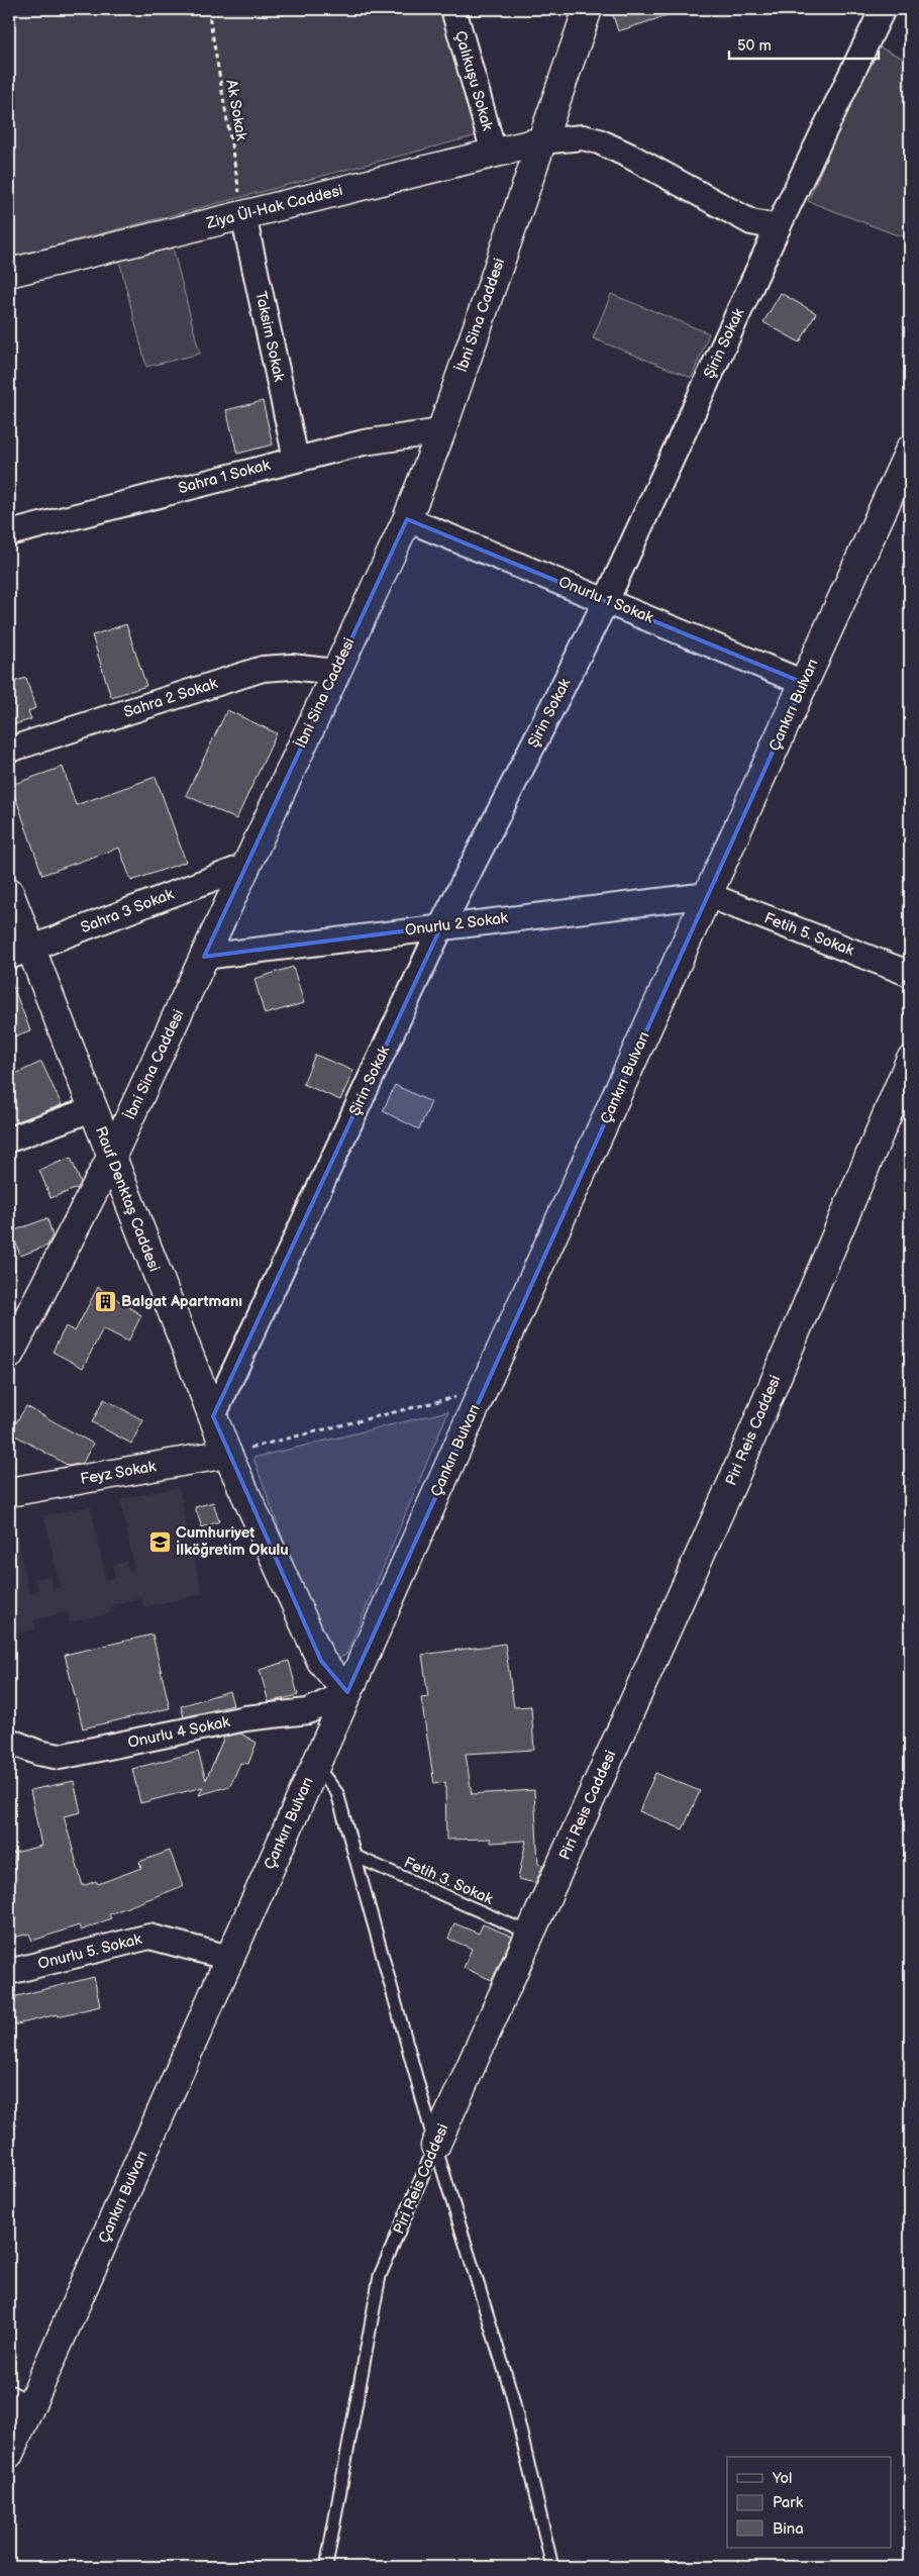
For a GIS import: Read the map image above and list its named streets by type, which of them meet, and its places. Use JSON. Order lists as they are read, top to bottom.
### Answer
{
  "streets": {
    "street": [
      "Çalıkuşu Sokak",
      "Ziya Ül-Hak Caddesi",
      "İbni Sina Caddesi",
      "Taksim Sokak",
      "Şirin Sokak",
      "Sahra 1 Sokak",
      "Onurlu 1 Sokak",
      "Sahra 2 Sokak",
      "Çankırı Bulvarı",
      "Sahra 3 Sokak",
      "Onurlu 2 Sokak",
      "Fetih 5. Sokak",
      "Rauf Denktaş Caddesi",
      "Piri Reis Caddesi",
      "Feyz Sokak",
      "Onurlu 4 Sokak",
      "Onurlu 5. Sokak"
    ],
    "lane": ["Fetih 3. Sokak"],
    "path": ["Ak Sokak"]
  },
  "crossings": [
    ["Çalıkuşu Sokak", "Ziya Ül-Hak Caddesi"],
    ["Ak Sokak", "Ziya Ül-Hak Caddesi"],
    ["Ak Sokak", "Taksim Sokak"],
    ["Ziya Ül-Hak Caddesi", "İbni Sina Caddesi"],
    ["Ziya Ül-Hak Caddesi", "Taksim Sokak"],
    ["İbni Sina Caddesi", "Sahra 1 Sokak"],
    ["İbni Sina Caddesi", "Onurlu 1 Sokak"],
    ["İbni Sina Caddesi", "Sahra 2 Sokak"],
    ["İbni Sina Caddesi", "Sahra 3 Sokak"],
    ["İbni Sina Caddesi", "Onurlu 2 Sokak"],
    ["İbni Sina Caddesi", "Rauf Denktaş Caddesi"],
    ["Taksim Sokak", "Sahra 1 Sokak"],
    ["Şirin Sokak", "Onurlu 1 Sokak"],
    ["Şirin Sokak", "Onurlu 2 Sokak"],
    ["Şirin Sokak", "Rauf Denktaş Caddesi"],
    ["Onurlu 1 Sokak", "Çankırı Bulvarı"],
    ["Çankırı Bulvarı", "Onurlu 2 Sokak"],
    ["Çankırı Bulvarı", "Fetih 5. Sokak"],
    ["Çankırı Bulvarı", "Rauf Denktaş Caddesi"],
    ["Çankırı Bulvarı", "Onurlu 4 Sokak"],
    ["Çankırı Bulvarı", "Onurlu 5. Sokak"],
    ["Sahra 3 Sokak", "Rauf Denktaş Caddesi"],
    ["Onurlu 2 Sokak", "Fetih 5. Sokak"],
    ["Rauf Denktaş Caddesi", "Feyz Sokak"],
    ["Rauf Denktaş Caddesi", "Onurlu 4 Sokak"],
    ["Piri Reis Caddesi", "Fetih 3. Sokak"]
  ],
  "places": {
    "building": ["Balgat Apartmanı"],
    "school or university": ["Cumhuriyet İlköğretim Okulu"]
  },
  "legend": ["Yol", "Park", "Bina"],
  "scale_bar": "50 m"
}
